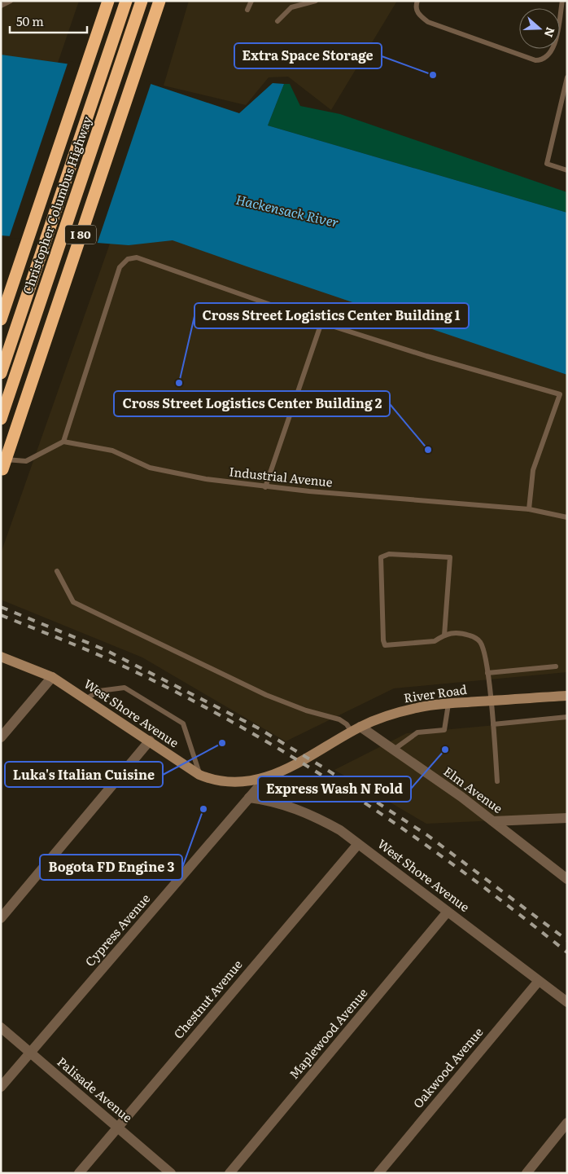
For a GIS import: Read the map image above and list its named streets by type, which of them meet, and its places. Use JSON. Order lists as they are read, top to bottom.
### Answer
{
  "streets": {
    "highway": ["Christopher Columbus Highway", "I 80"],
    "main road": ["River Road", "West Shore Avenue", "Cypress Avenue"],
    "street": [
      "Elm Avenue",
      "Chestnut Avenue",
      "Maplewood Avenue",
      "Oakwood Avenue",
      "Palisade Avenue"
    ],
    "lane": ["Industrial Avenue"]
  },
  "crossings": [
    ["River Road", "Elm Avenue"],
    ["River Road", "Cypress Avenue"],
    ["West Shore Avenue", "Cypress Avenue"],
    ["West Shore Avenue", "Chestnut Avenue"],
    ["West Shore Avenue", "Maplewood Avenue"],
    ["West Shore Avenue", "Oakwood Avenue"],
    ["Cypress Avenue", "Palisade Avenue"],
    ["Chestnut Avenue", "Palisade Avenue"]
  ],
  "water": ["Hackensack River"],
  "places": [
    "Extra Space Storage",
    "Cross Street Logistics Center Building 1",
    "Cross Street Logistics Center Building 2",
    "Luka's Italian Cuisine",
    "Express Wash N Fold",
    "Bogota FD Engine 3"
  ],
  "scale_bar": "50 m",
  "north": "right"
}
